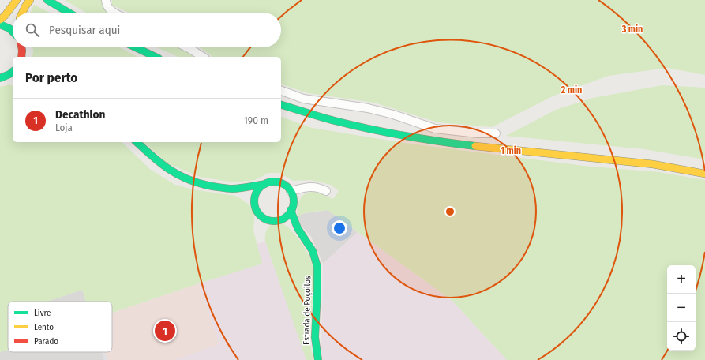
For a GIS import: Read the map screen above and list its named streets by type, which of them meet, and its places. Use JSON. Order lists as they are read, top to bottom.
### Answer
{
  "streets": {
    "main road": ["Estrada de Poçoilos"]
  },
  "legend": ["Livre", "Lento", "Parado"],
  "page": {
    "search": "Pesquisar aqui",
    "heading": "Por perto",
    "list": [
      {
        "mark": "1",
        "name": "Decathlon",
        "note": "Loja",
        "value": "190 m"
      }
    ],
    "map_buttons": ["+", "−"],
    "pins": "1"
  },
  "rings": ["3 min", "2 min", "1 min"]
}
